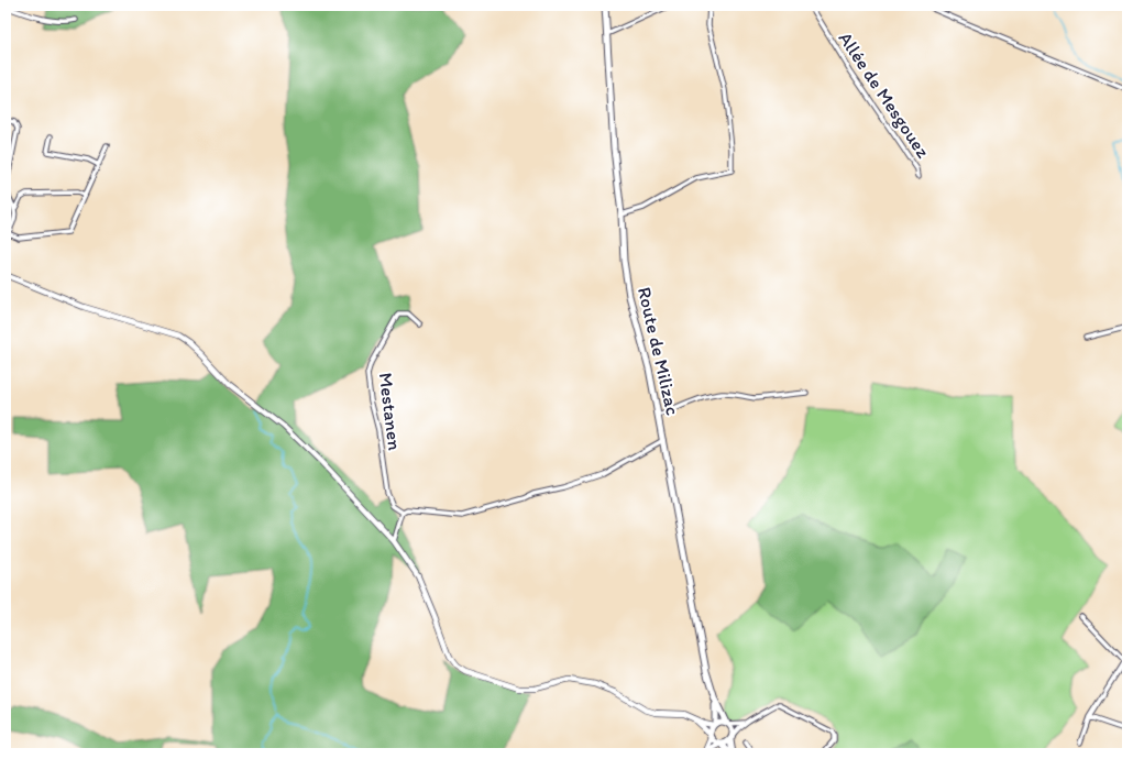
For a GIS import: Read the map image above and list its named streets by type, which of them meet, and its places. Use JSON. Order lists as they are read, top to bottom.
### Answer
{
  "streets": {
    "main road": ["Route de Milizac"],
    "street": ["Allée de Mesgouez", "Mestanen"]
  }
}
